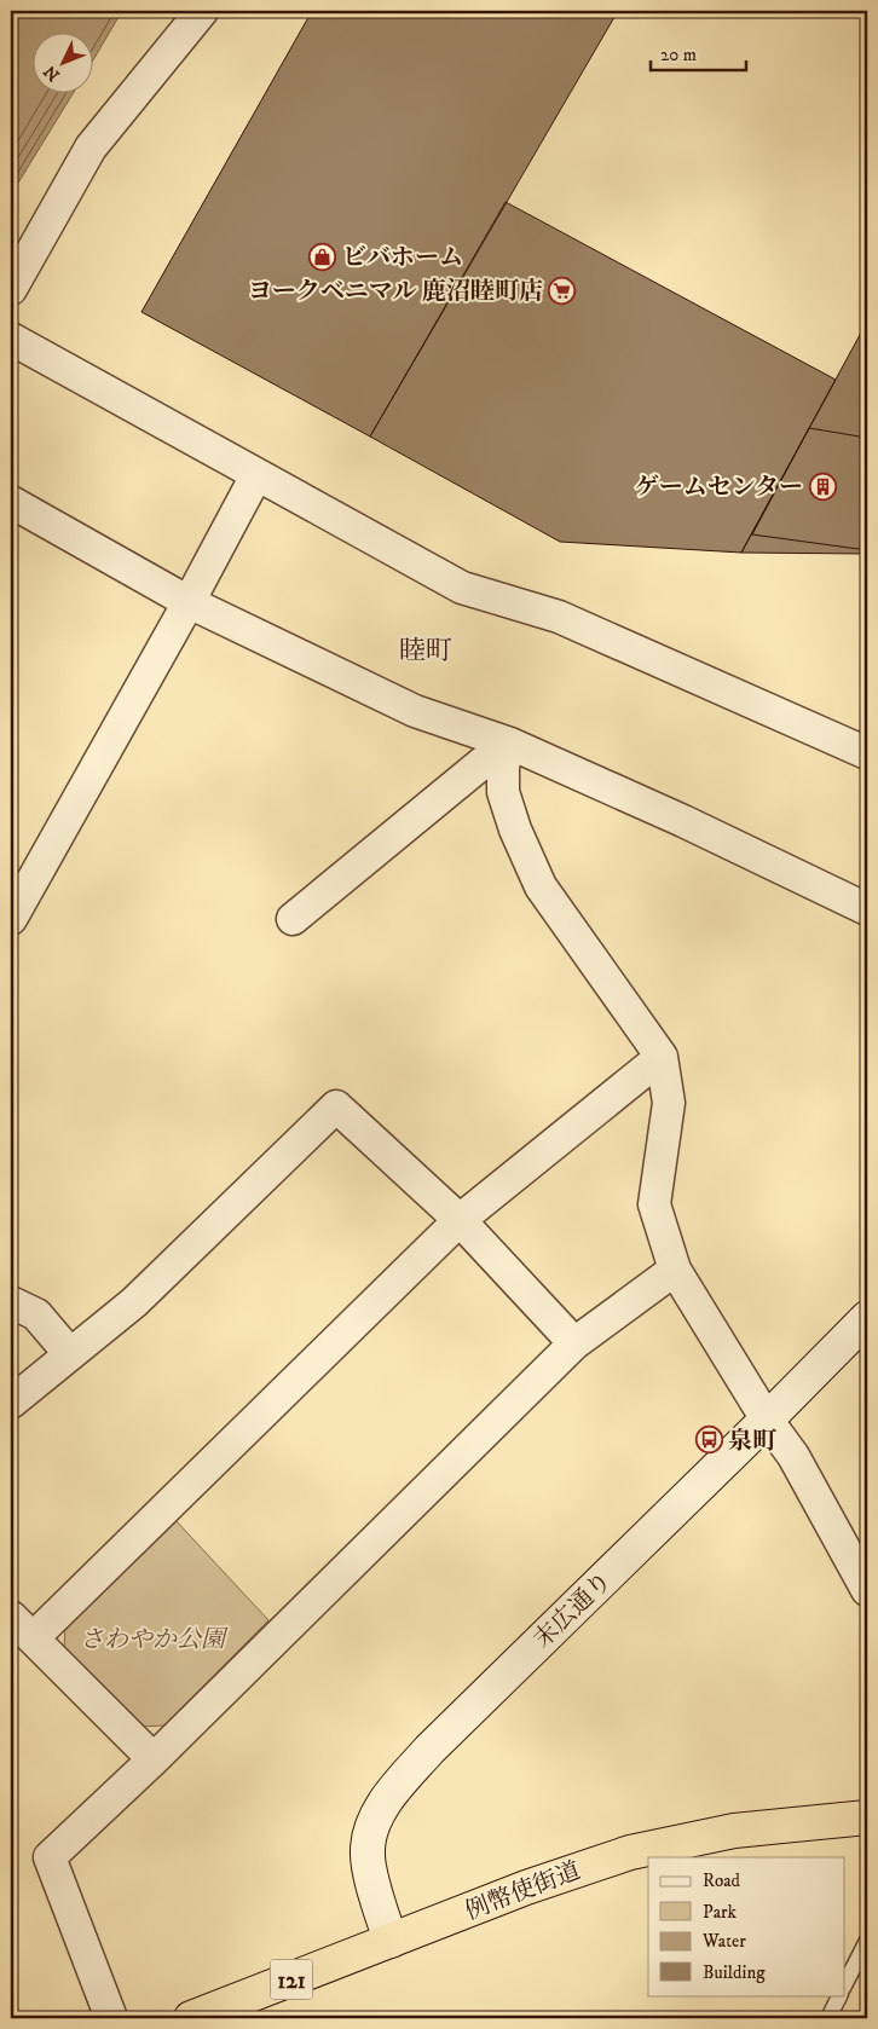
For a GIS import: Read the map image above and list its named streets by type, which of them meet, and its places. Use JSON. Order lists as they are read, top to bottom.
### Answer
{
  "streets": {
    "highway": ["例幣使街道", "121"],
    "street": ["末広通り"]
  },
  "crossings": [
    ["末広通り", "例幣使街道"]
  ],
  "districts": ["睦町"],
  "parks": ["さわやか公園"],
  "places": {
    "shop": ["ビバホーム"],
    "supermarket": ["ヨークベニマル 鹿沼睦町店"],
    "building": ["ゲームセンター"],
    "bus stop": ["泉町"]
  },
  "legend": [
    "Road",
    "Park",
    "Water",
    "Building"
  ],
  "scale_bar": "20 m",
  "north": "bottom left"
}
